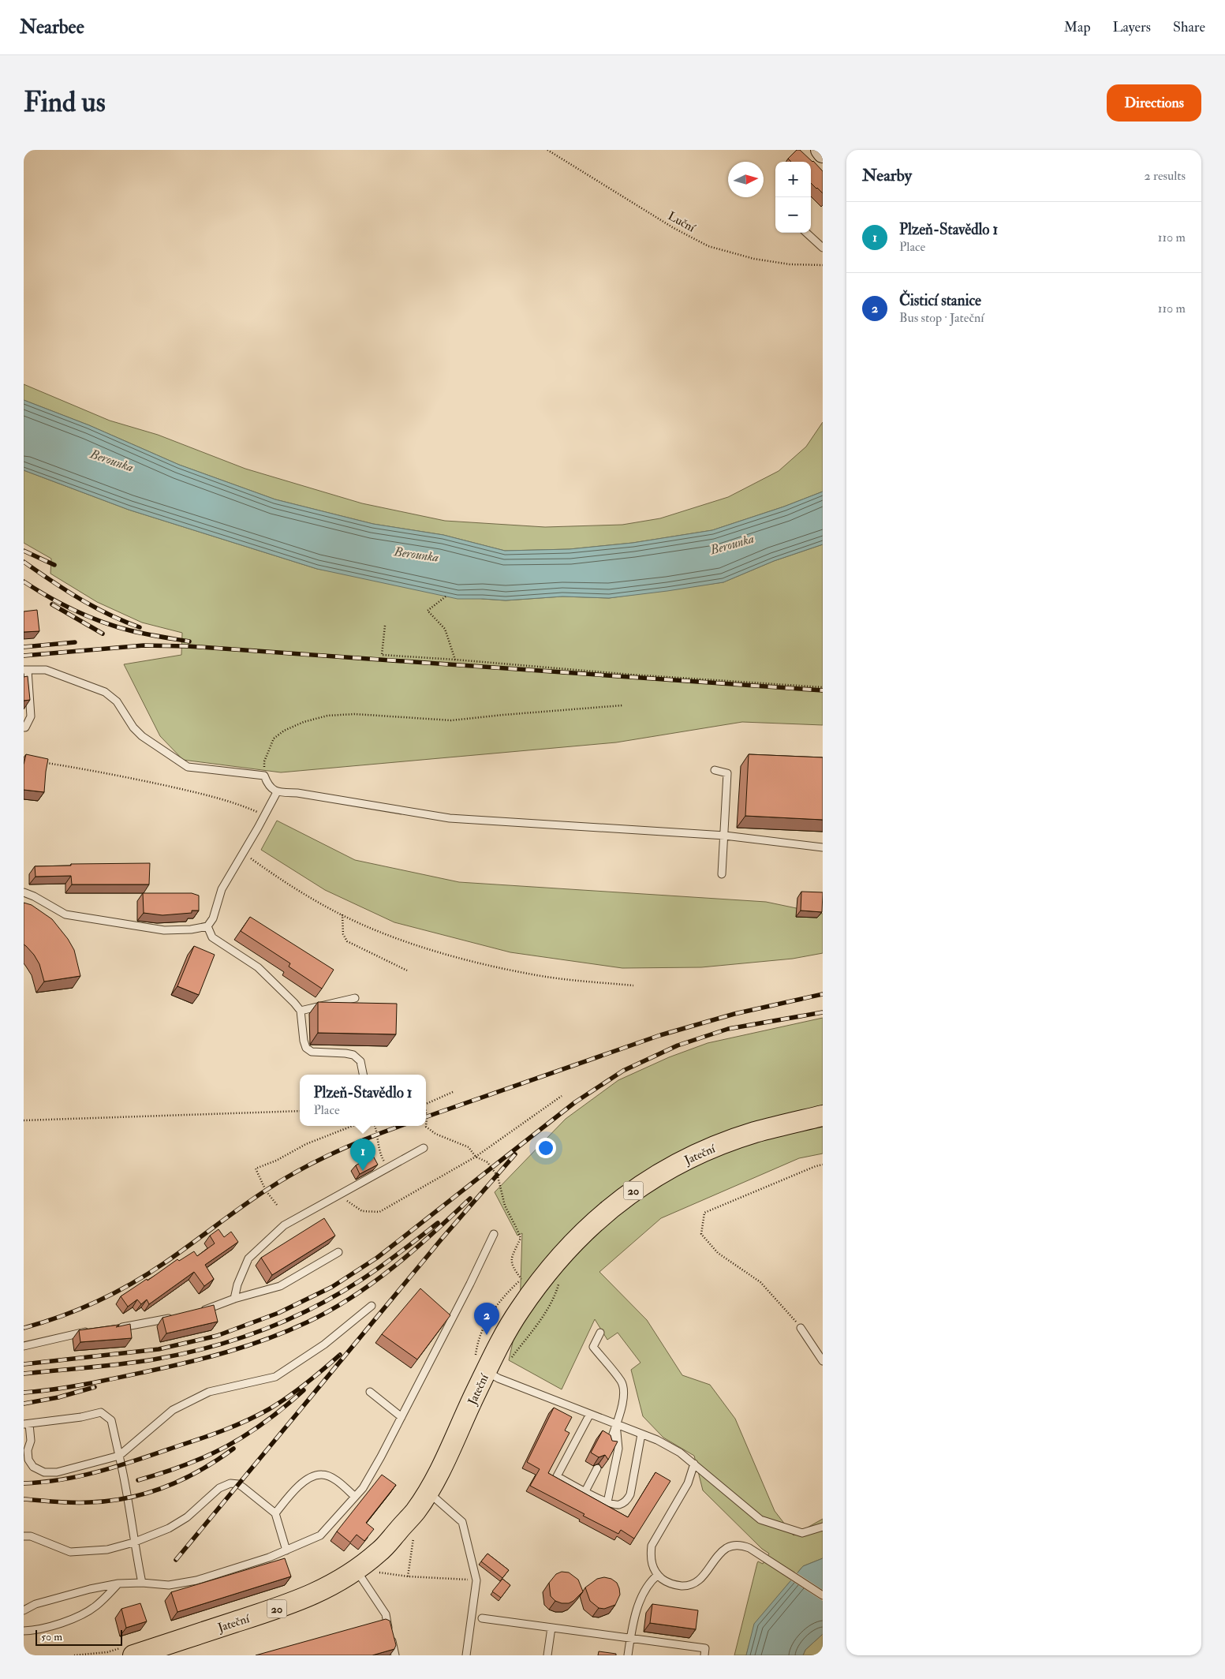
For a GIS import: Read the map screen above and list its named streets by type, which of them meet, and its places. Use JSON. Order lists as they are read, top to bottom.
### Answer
{
  "streets": {
    "main road": ["Jateční", "20"],
    "path": ["Luční"]
  },
  "water": ["Berounka"],
  "scale_bar": "50 m",
  "north": "right",
  "page": {
    "header": "Nearbee",
    "nav": ["Map", "Layers", "Share"],
    "buttons": "Directions",
    "title": "Find us",
    "heading": ["Nearby", "2 results"],
    "map_buttons": ["+", "−"],
    "list": [
      {
        "mark": "1",
        "name": "Plzeň-Stavědlo 1",
        "note": "Place",
        "value": "110 m"
      },
      {
        "mark": "2",
        "name": "Čisticí stanice",
        "note": "Bus stop · Jateční",
        "value": "110 m"
      }
    ],
    "popup": ["Plzeň-Stavědlo 1", "Place"],
    "pins": ["1", "2"],
    "scale": "50 m"
  }
}
